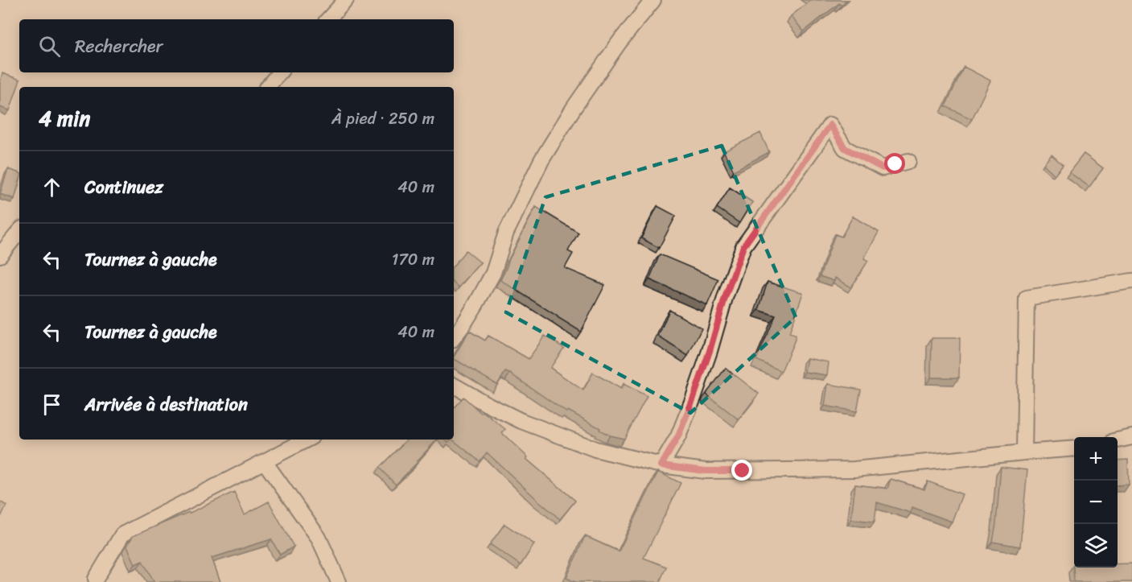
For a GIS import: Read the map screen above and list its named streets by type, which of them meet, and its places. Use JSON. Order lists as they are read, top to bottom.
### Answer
{
  "page": {
    "search": "Rechercher",
    "heading": ["4 min", "À pied · 250 m"],
    "list": [
      ["Continuez", "40 m"],
      ["Tournez à gauche", "170 m"],
      ["Tournez à gauche", "40 m"],
      "Arrivée à destination"
    ],
    "map_buttons": ["+", "−"]
  }
}
